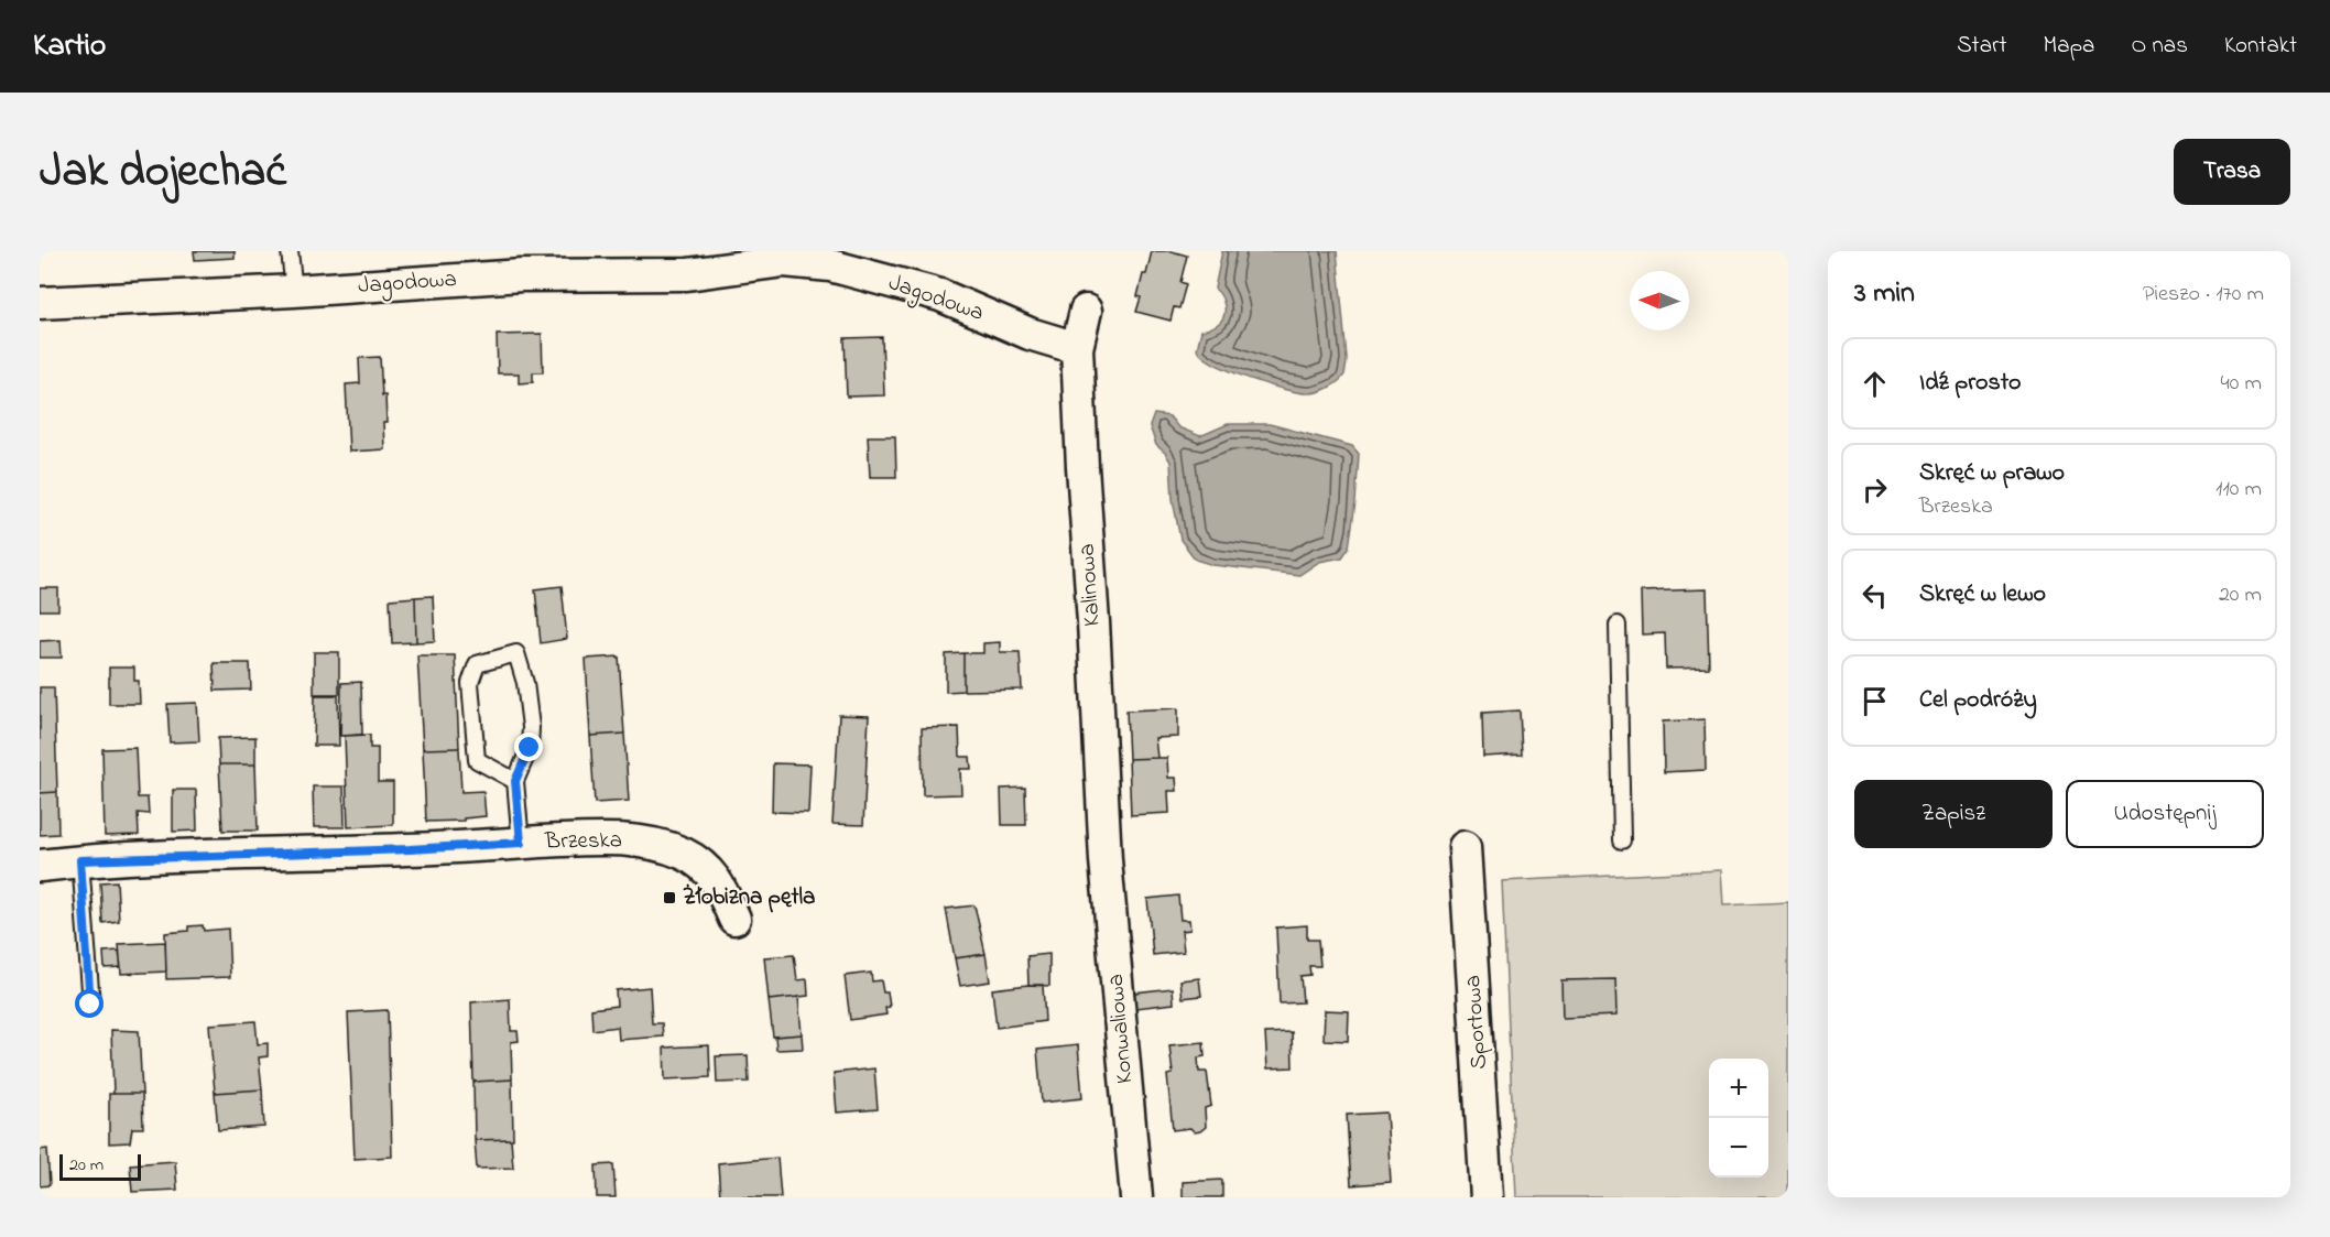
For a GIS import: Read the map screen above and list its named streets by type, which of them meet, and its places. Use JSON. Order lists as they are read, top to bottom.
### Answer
{
  "streets": {
    "street": [
      "Jagodowa",
      "Kalinowa",
      "Brzeska",
      "Sportowa",
      "Konwaliowa"
    ]
  },
  "crossings": [
    ["Jagodowa", "Kalinowa"],
    ["Kalinowa", "Konwaliowa"]
  ],
  "places": {
    "transit": ["Żłobizna pętla"]
  },
  "scale_bar": "20 m",
  "north": "left",
  "page": {
    "header": "Kartio",
    "nav": [
      "Start",
      "Mapa",
      "O nas",
      "Kontakt"
    ],
    "title": "Jak dojechać",
    "buttons": [
      "Trasa",
      ["Zapisz", "Udostępnij"]
    ],
    "heading": ["3 min", "Pieszo · 170 m"],
    "list": [
      ["Idź prosto", "40 m"],
      ["Skręć w prawo", "Brzeska", "110 m"],
      ["Skręć w lewo", "20 m"],
      "Cel podróży"
    ],
    "map_buttons": ["+", "−"],
    "scale": "20 m"
  }
}
